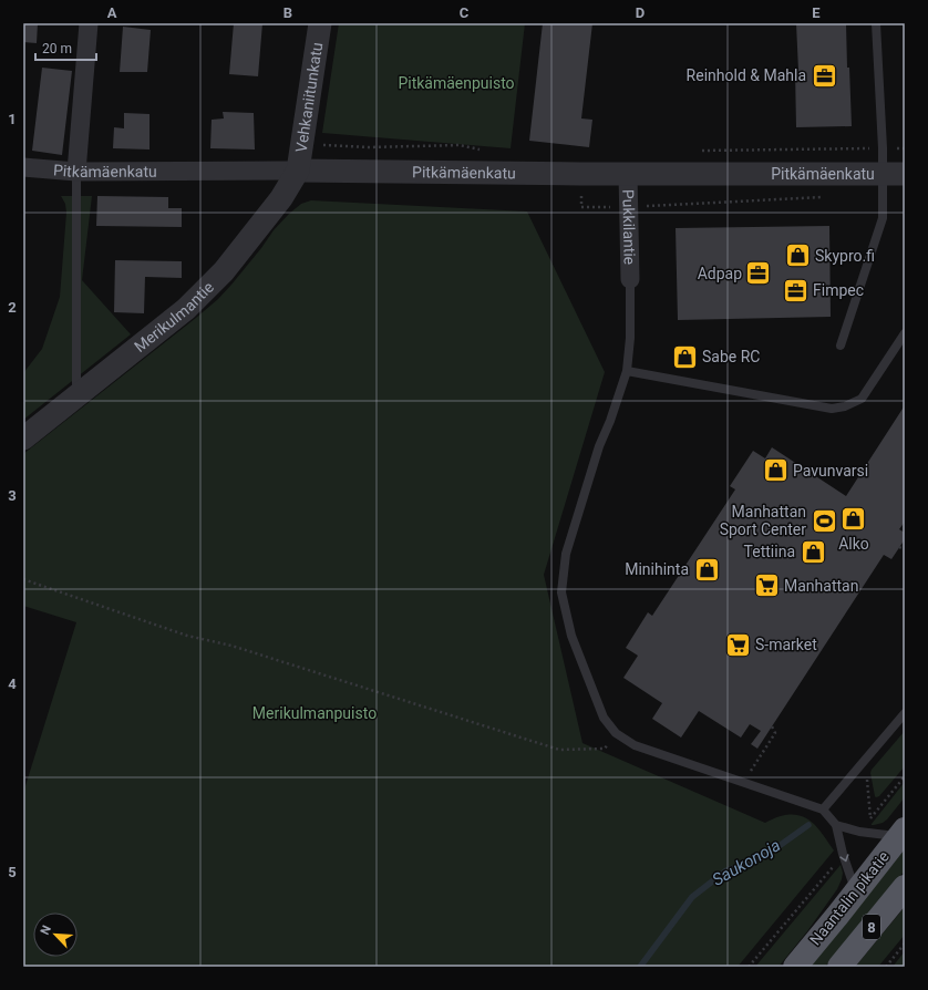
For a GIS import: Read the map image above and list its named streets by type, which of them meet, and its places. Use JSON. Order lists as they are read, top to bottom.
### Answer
{
  "streets": {
    "highway": ["Naantalin pikatie", "8"],
    "street": [
      "Vehkaniitunkatu",
      "Pitkämäenkatu",
      "Pukkilantie",
      "Merikulmantie"
    ]
  },
  "crossings": [
    ["Vehkaniitunkatu", "Pitkämäenkatu"],
    ["Vehkaniitunkatu", "Merikulmantie"],
    ["Pitkämäenkatu", "Pukkilantie"],
    ["Pitkämäenkatu", "Merikulmantie"]
  ],
  "water": ["Saukonoja"],
  "parks": ["Pitkämäenpuisto", "Merikulmanpuisto"],
  "places": {
    "office": ["Reinhold & Mahla", "Adpap", "Fimpec"],
    "shop": [
      "Skypro.fi",
      "Sabe RC",
      "Pavunvarsi",
      "Alko",
      "Tettiina",
      "Minihinta"
    ],
    "sports": ["Manhattan Sport Center"],
    "supermarket": ["Manhattan", "S-market"]
  },
  "scale_bar": "20 m",
  "north": "top left",
  "grid": {
    "columns": [
      "A",
      "B",
      "C",
      "D",
      "E"
    ],
    "rows": [
      "1",
      "2",
      "3",
      "4",
      "5"
    ]
  }
}
